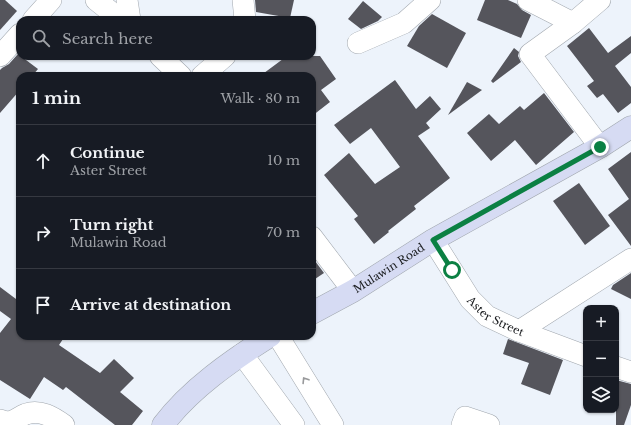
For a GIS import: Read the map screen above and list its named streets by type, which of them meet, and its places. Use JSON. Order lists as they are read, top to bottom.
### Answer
{
  "streets": {
    "main road": ["Mulawin Road"],
    "street": ["Aster Street"]
  },
  "crossings": [
    ["Mulawin Road", "Aster Street"]
  ],
  "page": {
    "search": "Search here",
    "heading": ["1 min", "Walk · 80 m"],
    "list": [
      ["Continue", "Aster Street", "10 m"],
      ["Turn right", "Mulawin Road", "70 m"],
      "Arrive at destination"
    ],
    "map_buttons": ["+", "−"]
  }
}
